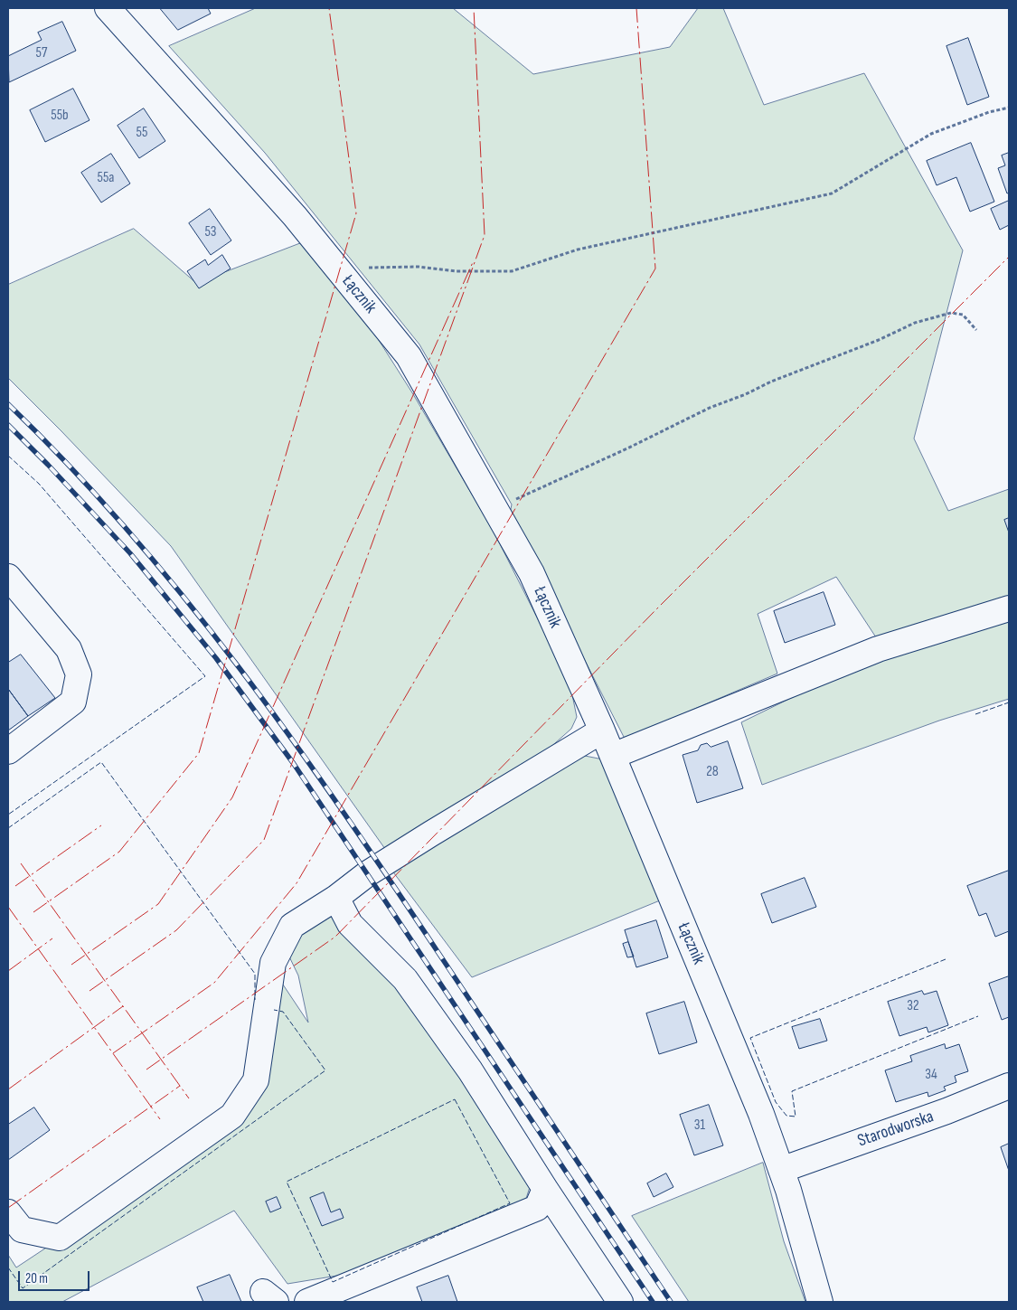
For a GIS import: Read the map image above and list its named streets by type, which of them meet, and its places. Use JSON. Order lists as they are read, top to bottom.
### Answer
{
  "streets": {
    "street": ["Łącznik", "Starodworska"]
  },
  "crossings": [
    ["Łącznik", "Starodworska"]
  ],
  "house_numbers": [
    "57",
    "55b",
    "55",
    "55a",
    "53",
    "28",
    "32",
    "34",
    "31"
  ],
  "scale_bar": "20 m"
}
